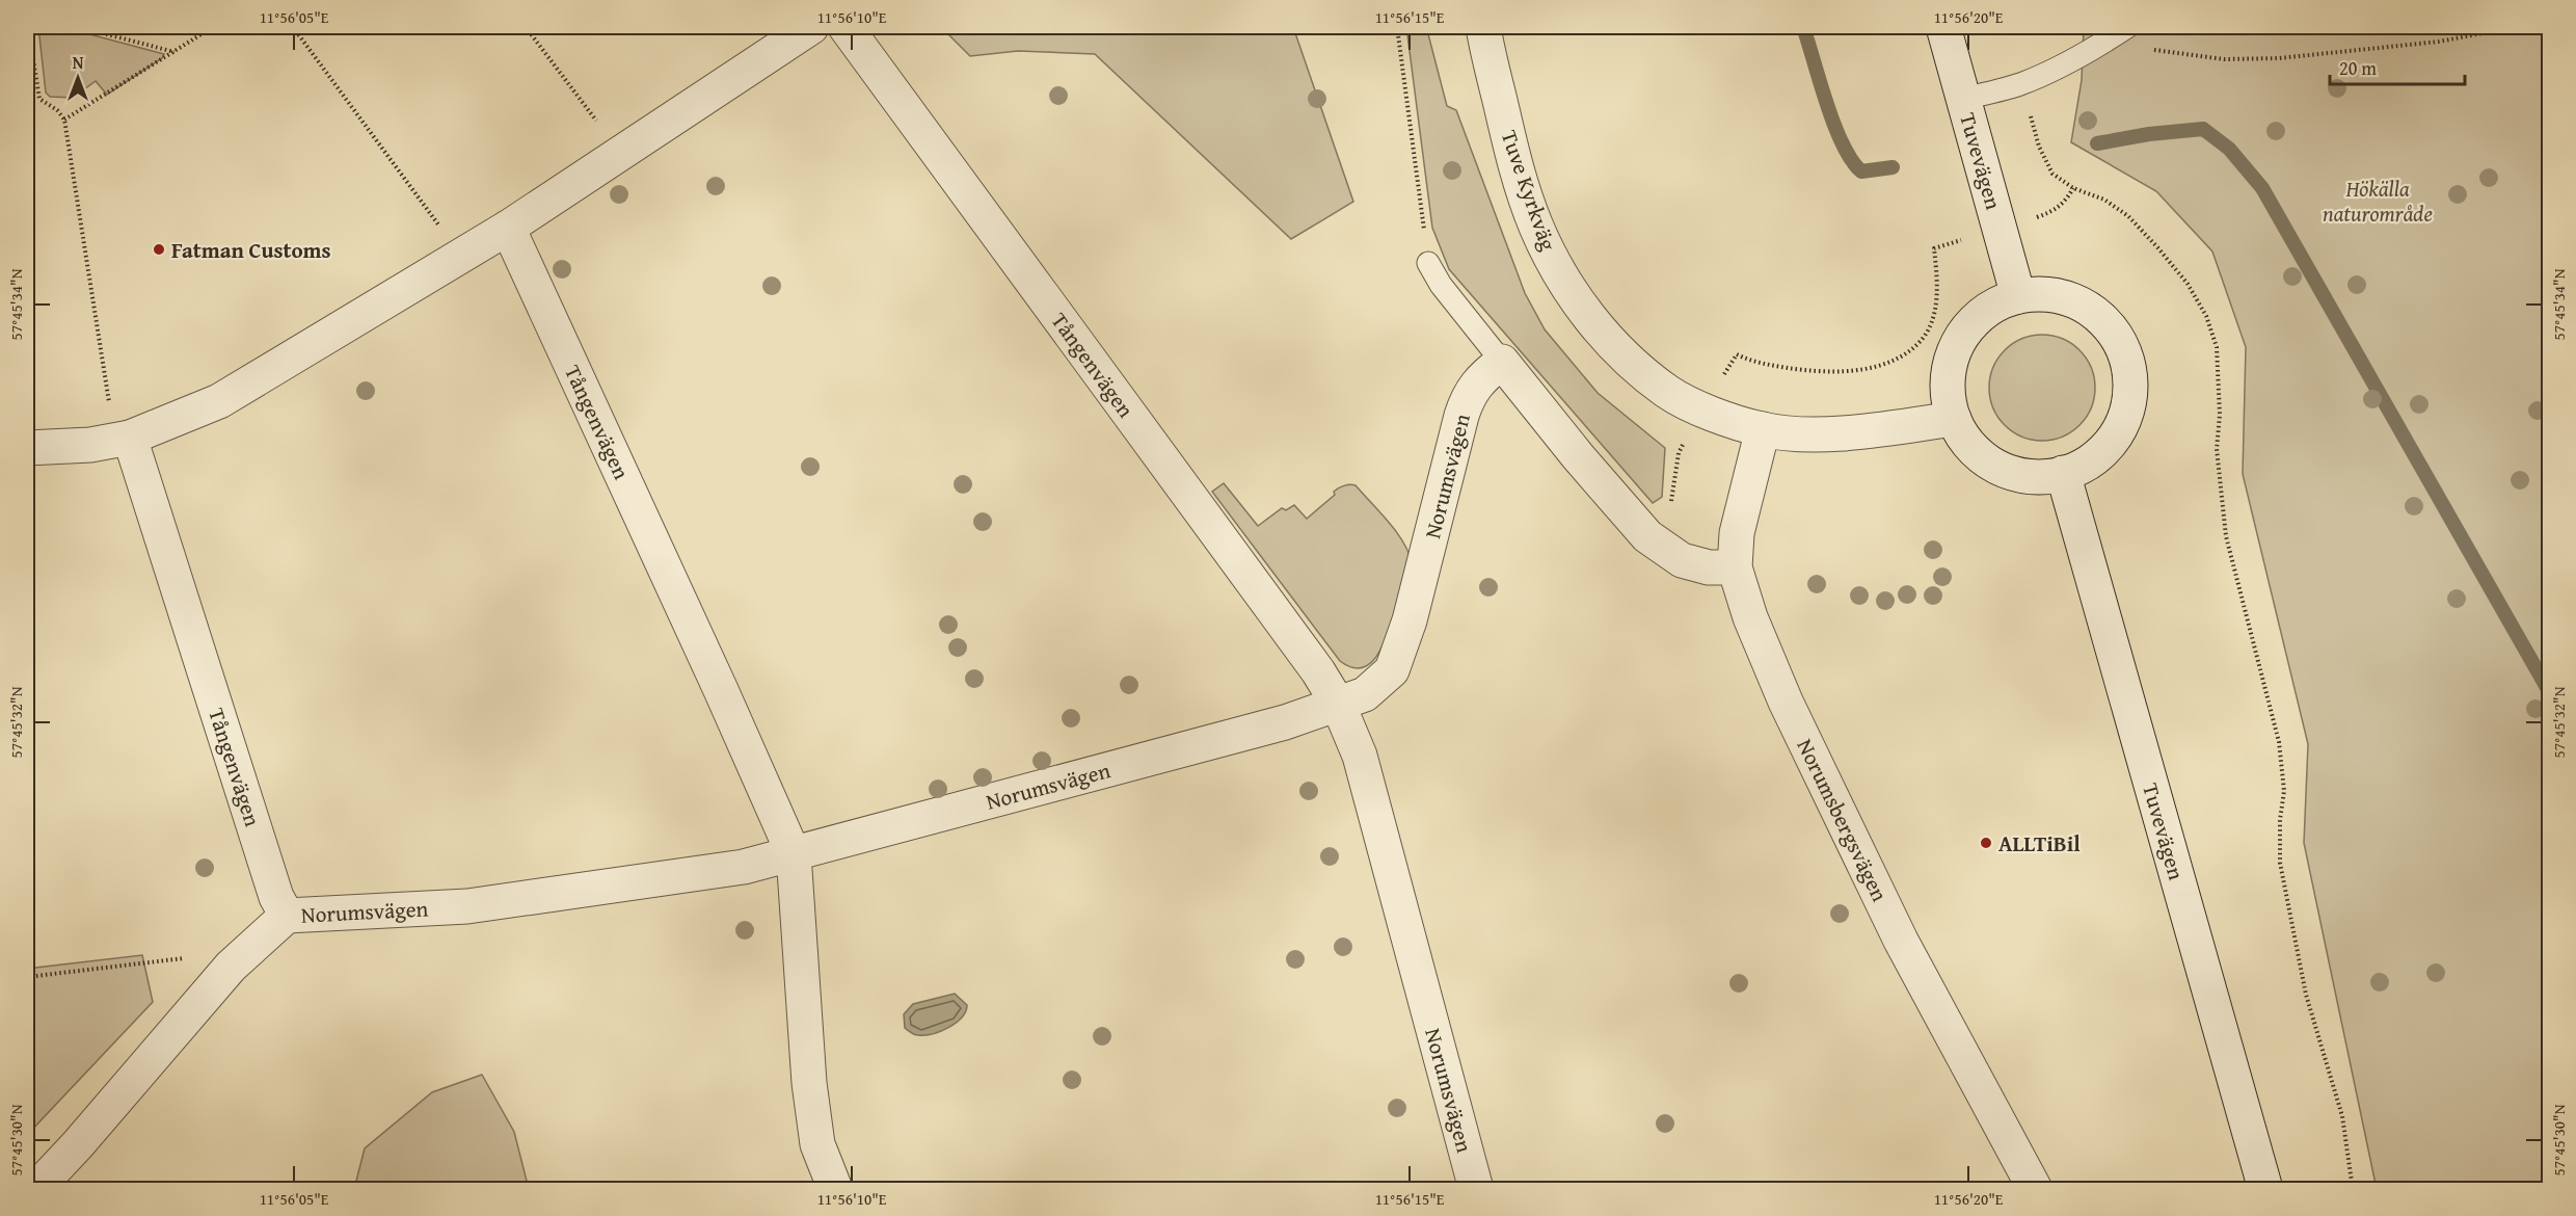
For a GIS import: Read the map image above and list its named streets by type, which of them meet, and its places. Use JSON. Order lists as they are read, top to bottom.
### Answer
{
  "streets": {
    "street": [
      "Tuvevägen",
      "Tuve Kyrkväg",
      "Tångenvägen",
      "Norumsvägen",
      "Norumsbergsvägen"
    ]
  },
  "crossings": [
    ["Tuvevägen", "Tuve Kyrkväg"],
    ["Tuve Kyrkväg", "Norumsbergsvägen"],
    ["Tångenvägen", "Norumsvägen"]
  ],
  "parks": ["Hökälla naturområde"],
  "places": ["Fatman Customs", "ALLTiBil"],
  "scale_bar": "20 m",
  "north": "top",
  "coordinates": [
    "11°56'05\"E",
    "11°56'10\"E",
    "11°56'15\"E",
    "11°56'20\"E",
    "57°45'34\"N",
    "57°45'32\"N",
    "57°45'30\"N"
  ]
}
